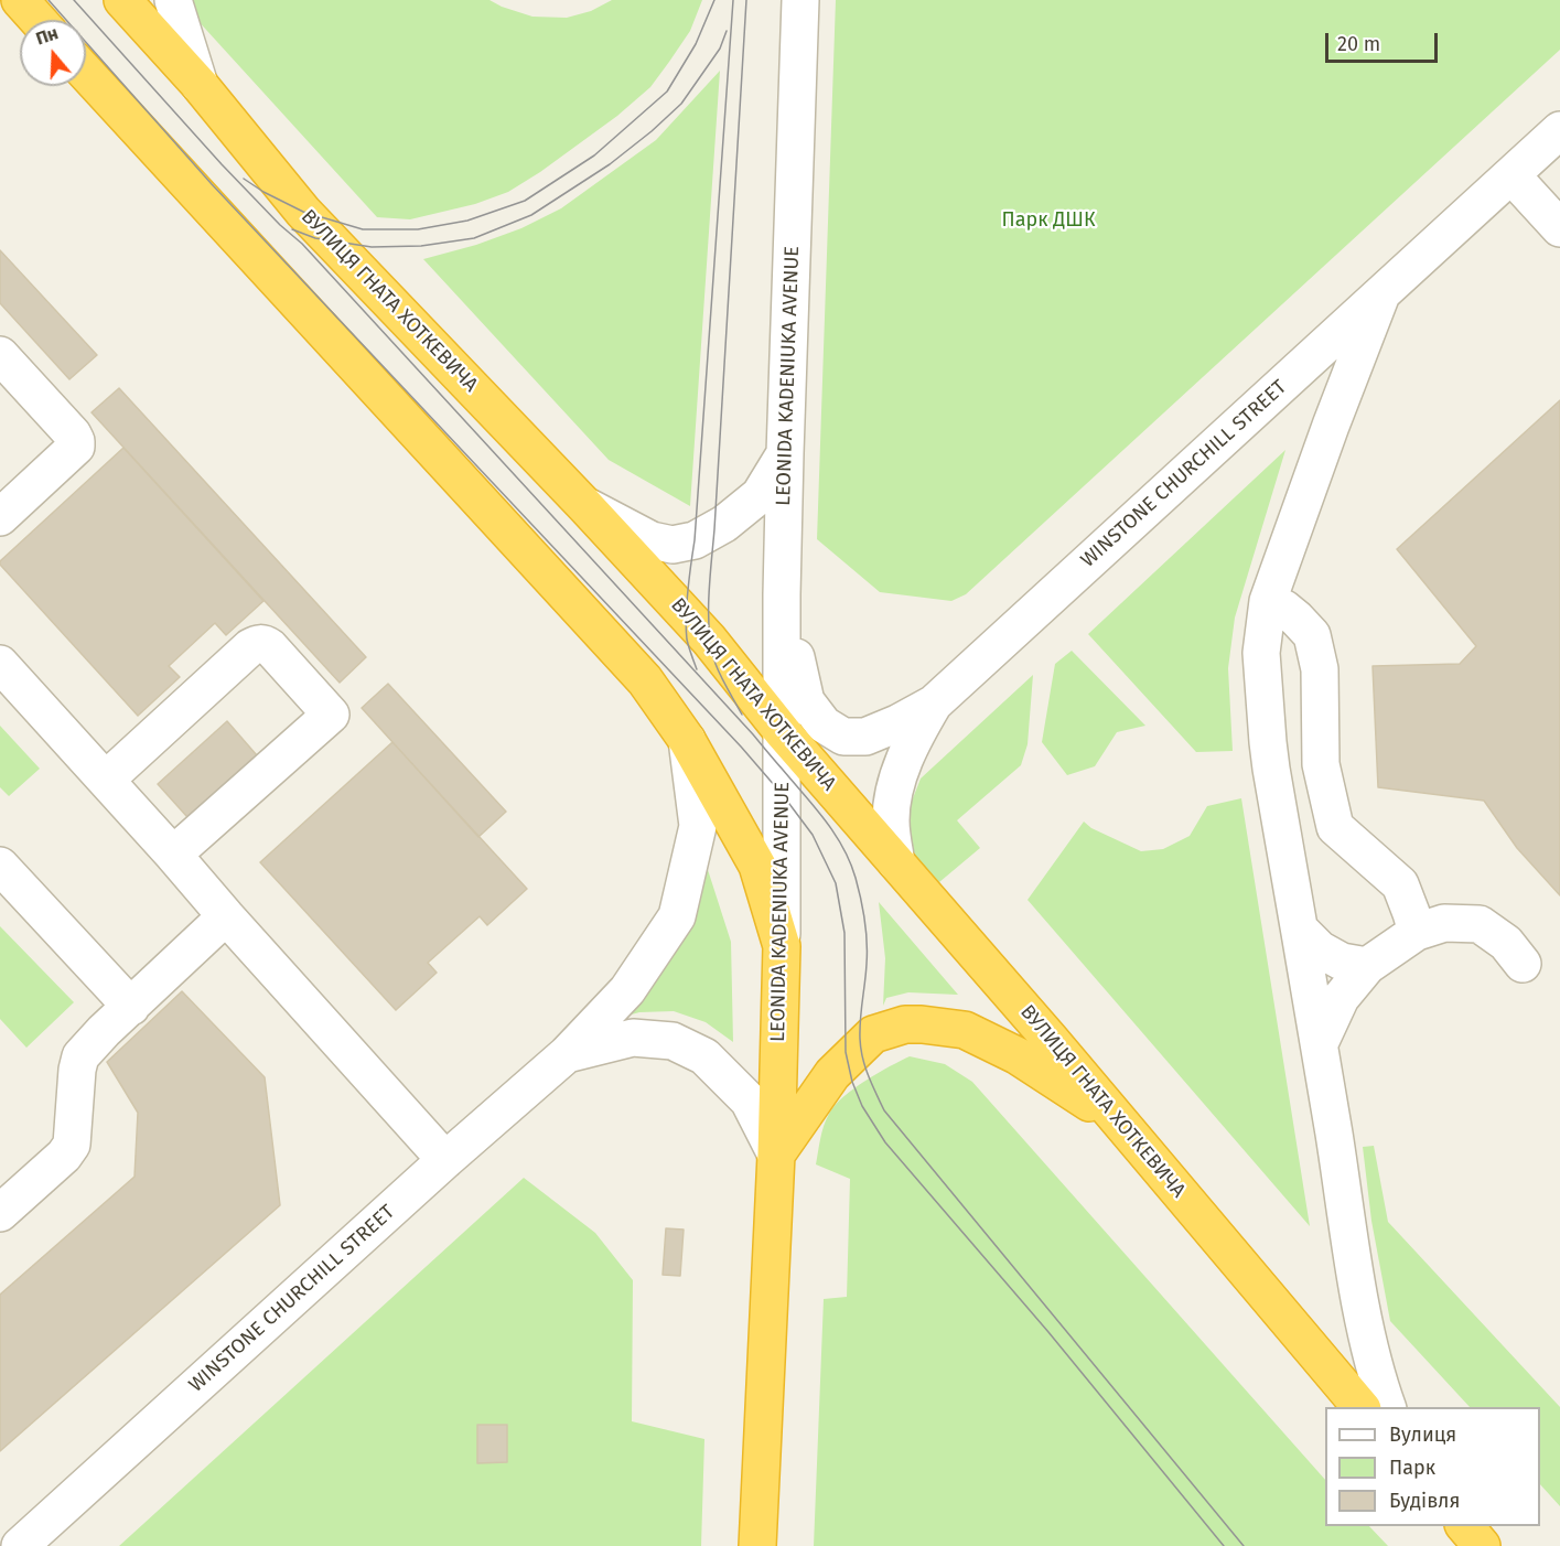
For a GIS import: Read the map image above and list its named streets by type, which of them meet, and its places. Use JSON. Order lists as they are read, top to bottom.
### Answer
{
  "streets": {
    "highway": ["ВУЛИЦЯ ГНАТА ХОТКЕВИЧА", "LEONIDA KADENIUKA AVENUE"],
    "street": ["WINSTONE CHURCHILL STREET"]
  },
  "crossings": [
    ["ВУЛИЦЯ ГНАТА ХОТКЕВИЧА", "LEONIDA KADENIUKA AVENUE"],
    ["ВУЛИЦЯ ГНАТА ХОТКЕВИЧА", "WINSTONE CHURCHILL STREET"]
  ],
  "parks": ["Парк ДШК"],
  "legend": ["Вулиця", "Парк", "Будівля"],
  "scale_bar": "20 m",
  "north": "top"
}
